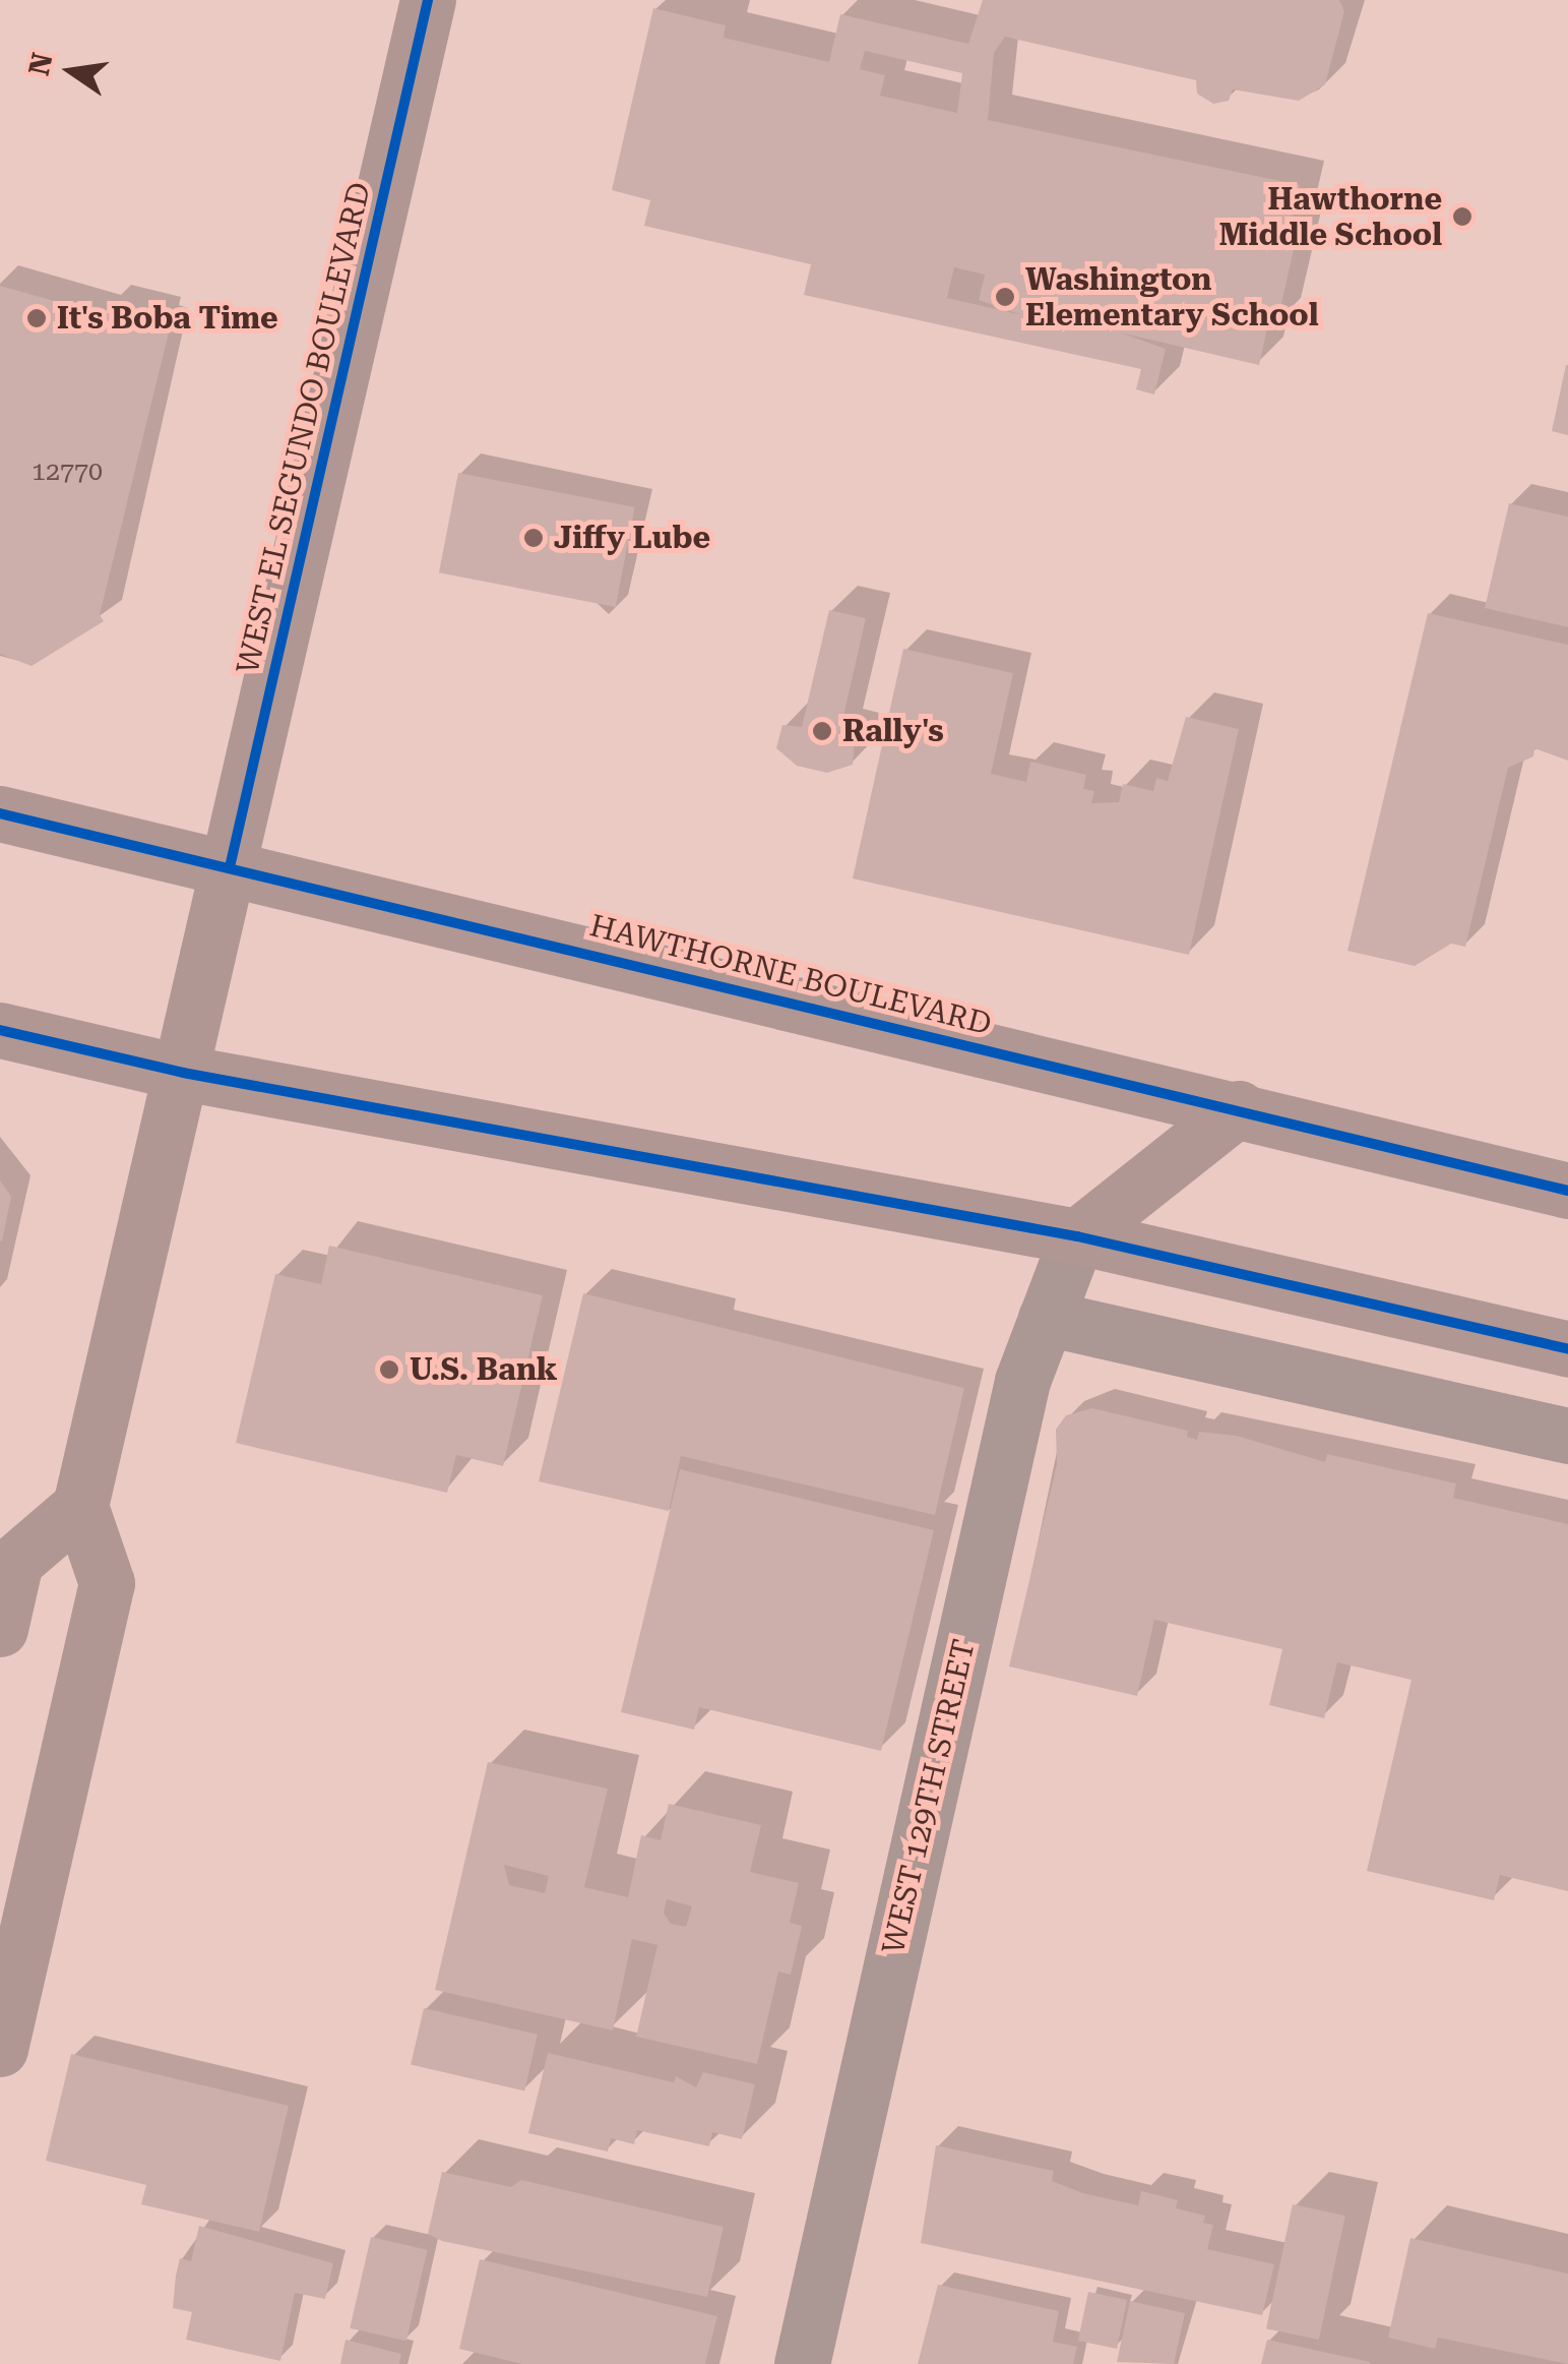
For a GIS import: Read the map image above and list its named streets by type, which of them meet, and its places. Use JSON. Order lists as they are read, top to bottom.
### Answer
{
  "streets": {
    "main road": ["WEST EL SEGUNDO BOULEVARD", "HAWTHORNE BOULEVARD"],
    "street": ["WEST 129TH STREET"]
  },
  "crossings": [
    ["WEST EL SEGUNDO BOULEVARD", "HAWTHORNE BOULEVARD"]
  ],
  "places": [
    "Hawthorne Middle School",
    "Washington Elementary School",
    "It's Boba Time",
    "Jiffy Lube",
    "Rally's",
    "U.S. Bank"
  ],
  "house_numbers": ["12770"],
  "north": "left"
}
